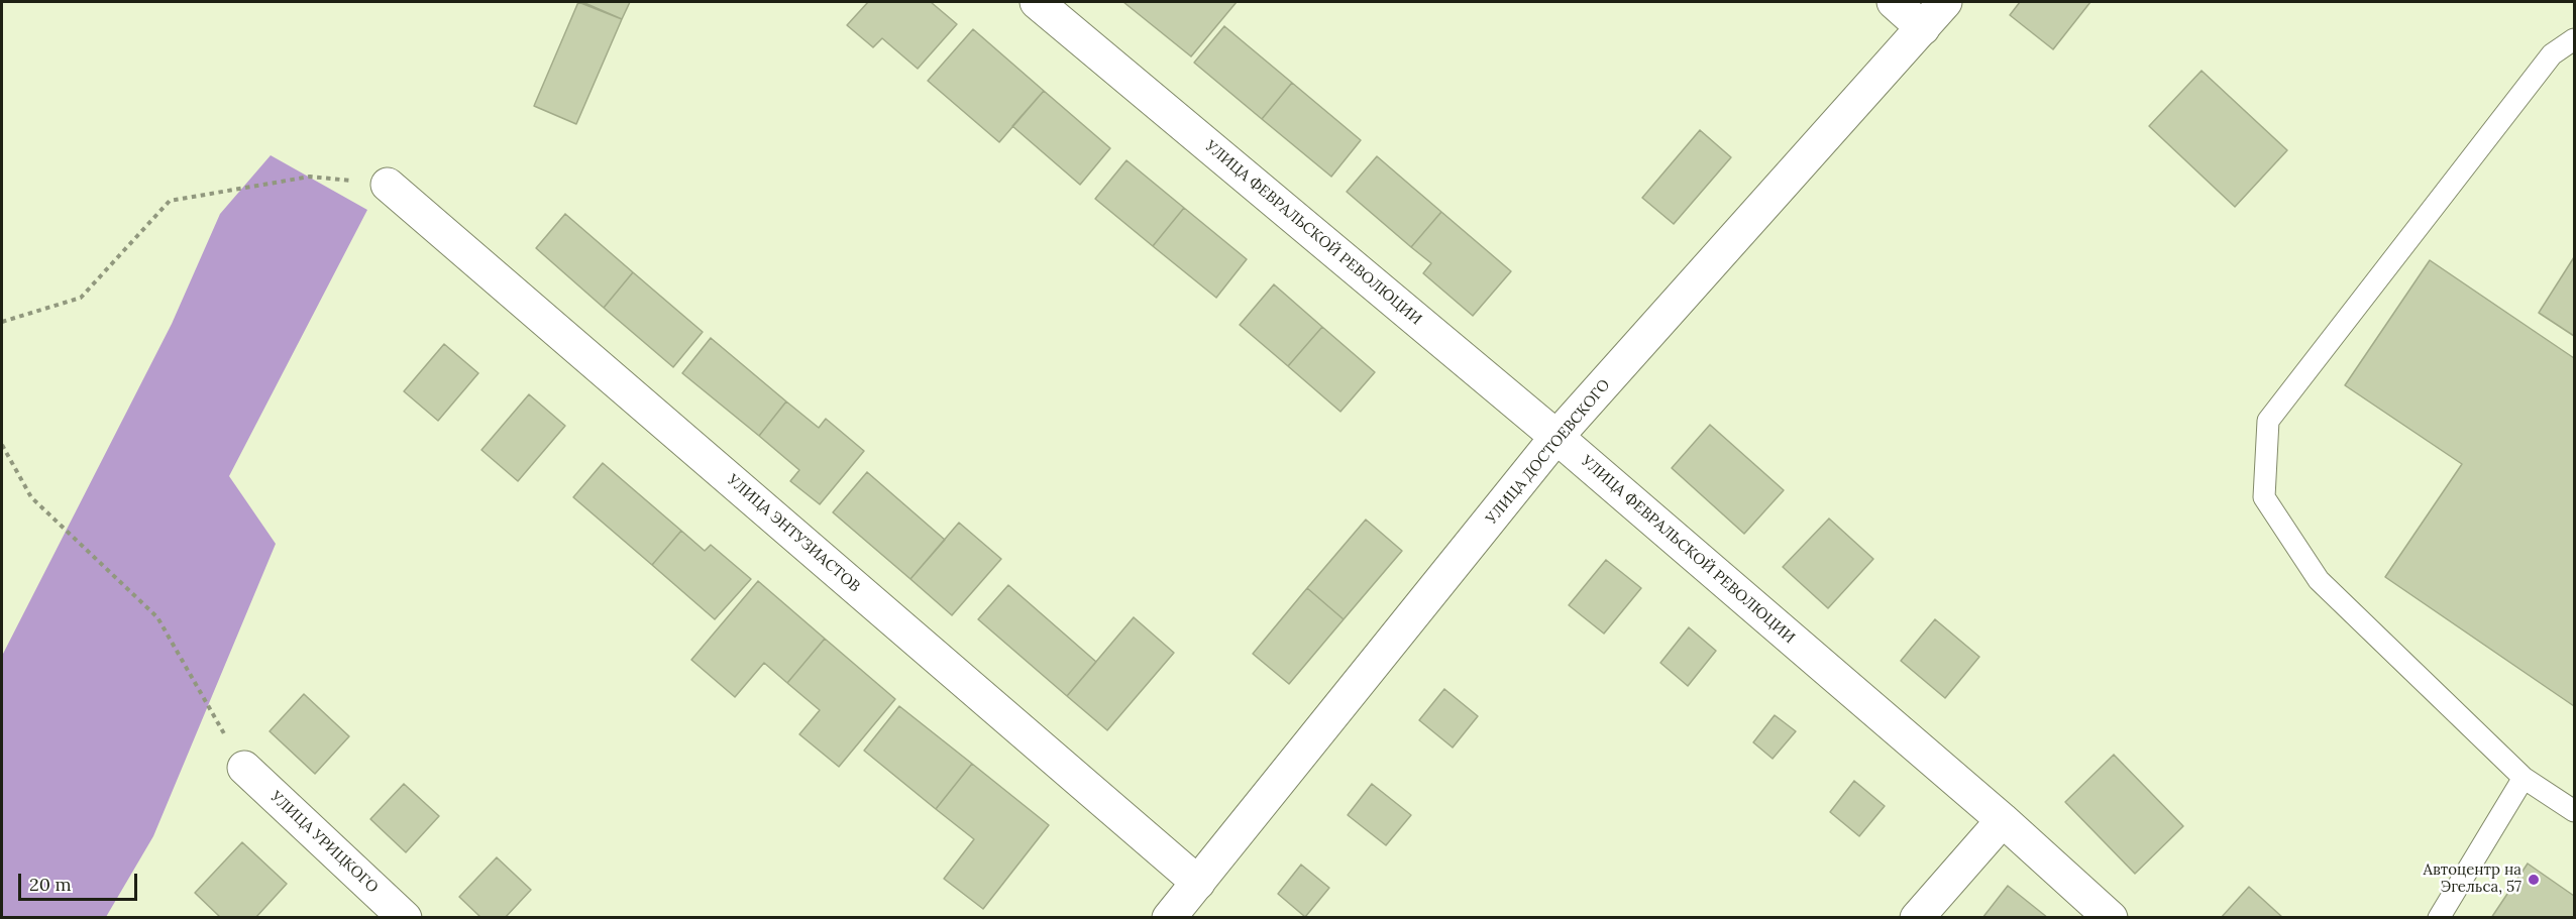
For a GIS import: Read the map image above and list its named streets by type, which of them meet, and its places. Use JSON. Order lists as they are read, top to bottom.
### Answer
{
  "streets": {
    "street": [
      "УЛИЦА ФЕВРАЛЬСКОЙ РЕВОЛЮЦИИ",
      "УЛИЦА ДОСТОЕВСКОГО",
      "УЛИЦА ЭНТУЗИАСТОВ",
      "УЛИЦА УРИЦКОГО"
    ]
  },
  "crossings": [
    ["УЛИЦА ФЕВРАЛЬСКОЙ РЕВОЛЮЦИИ", "УЛИЦА ДОСТОЕВСКОГО"],
    ["УЛИЦА ДОСТОЕВСКОГО", "УЛИЦА ЭНТУЗИАСТОВ"]
  ],
  "places": ["Автоцентр на Эгельса, 57"],
  "scale_bar": "20 m"
}
